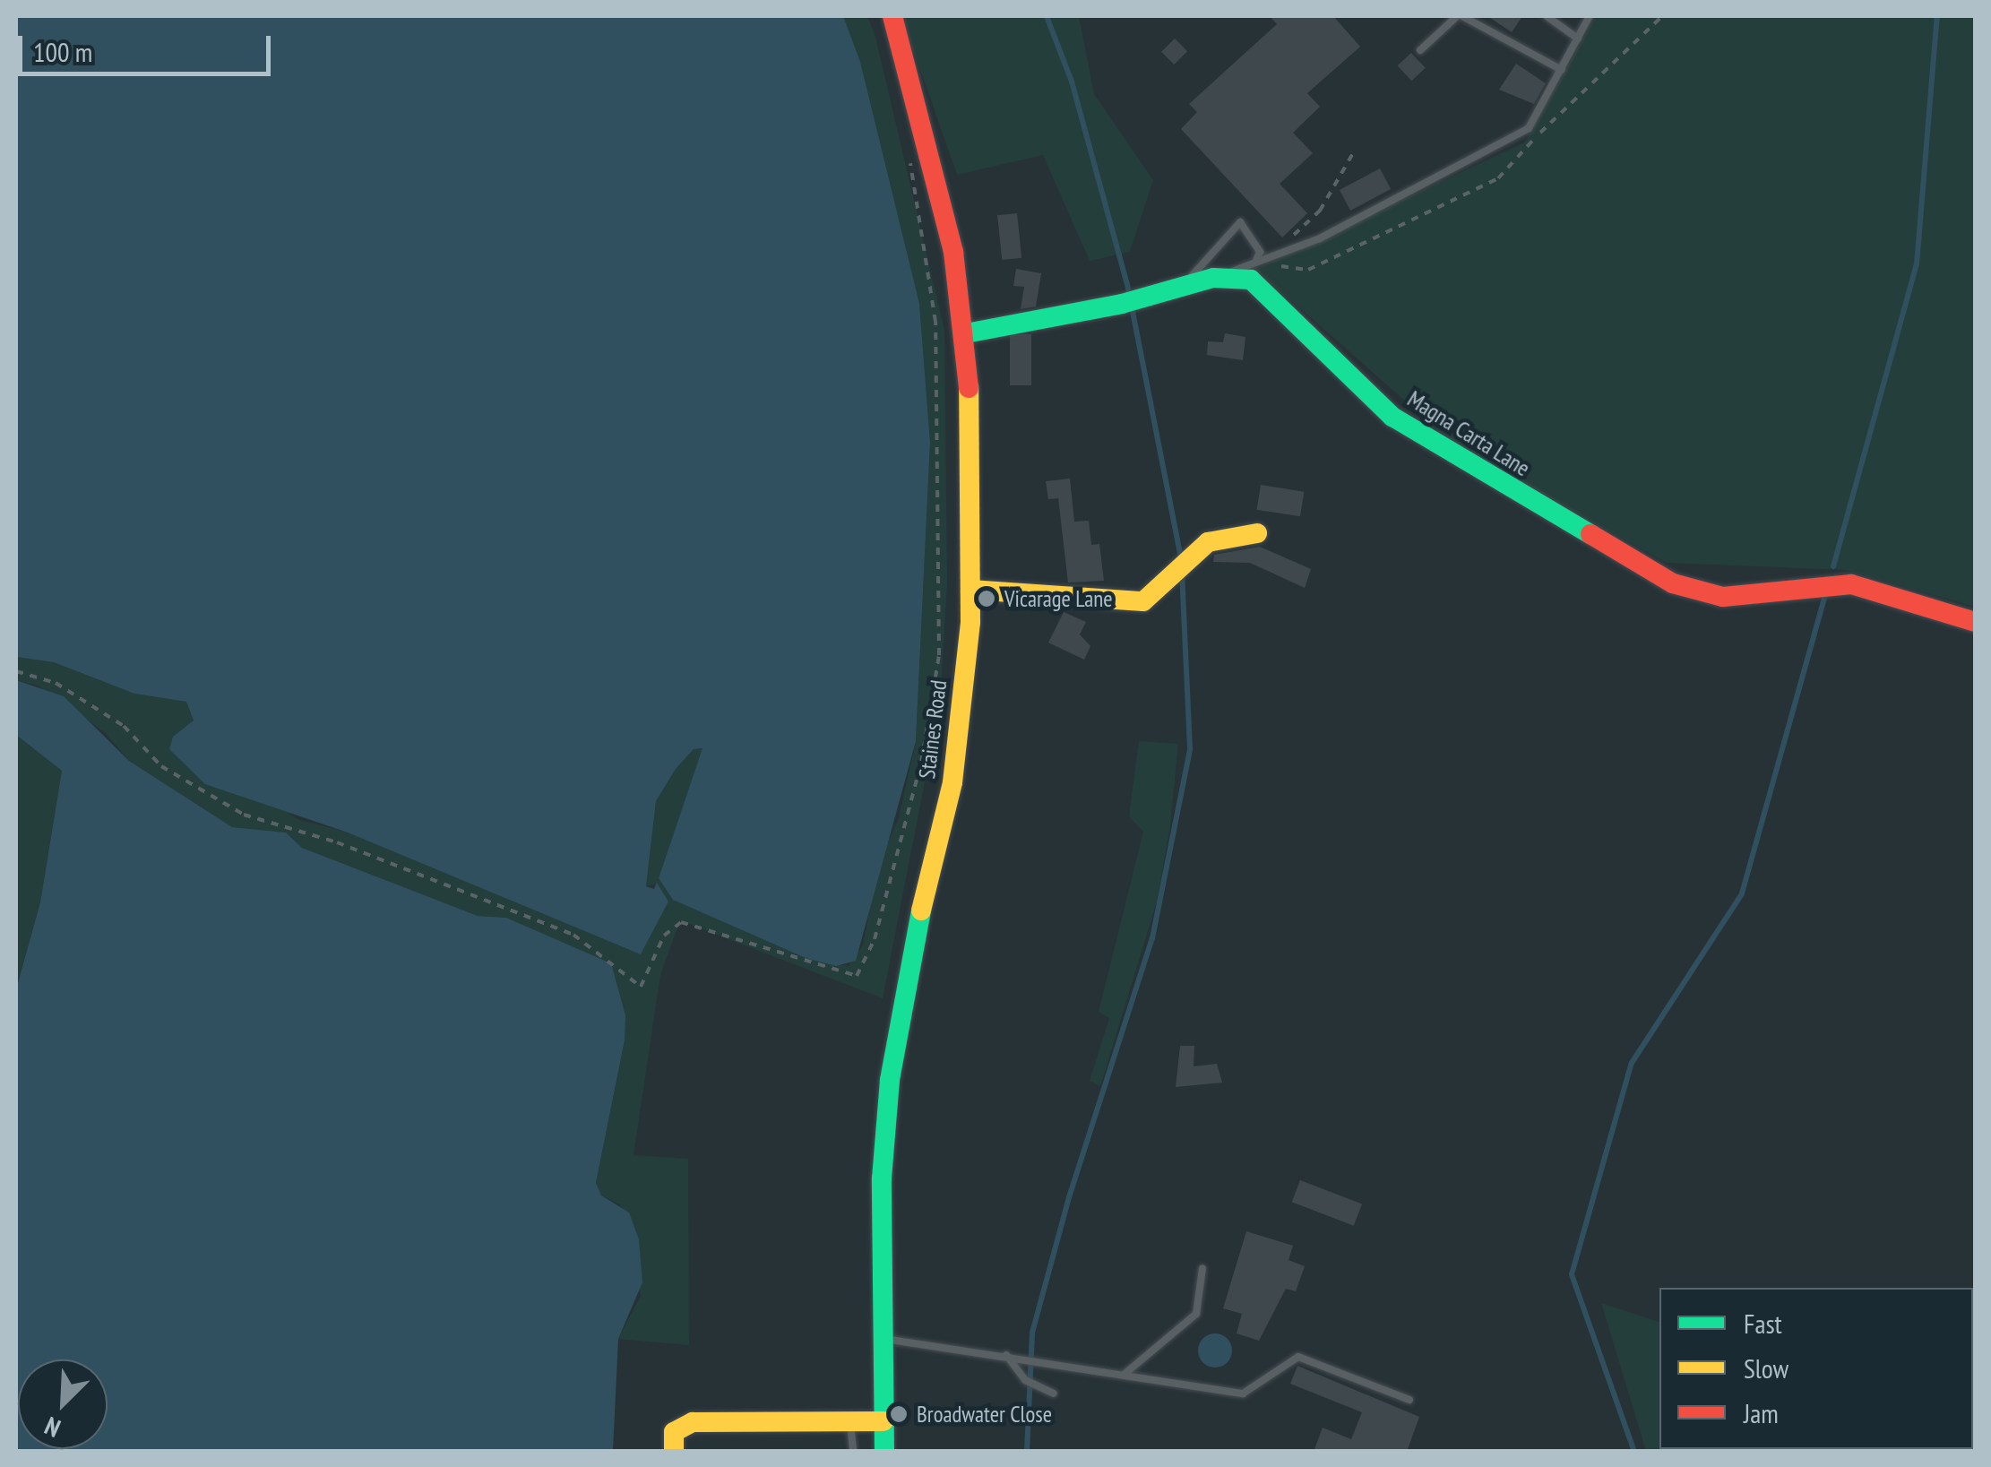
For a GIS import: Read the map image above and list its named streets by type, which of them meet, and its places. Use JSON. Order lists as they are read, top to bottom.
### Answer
{
  "streets": {
    "street": ["Magna Carta Lane", "Staines Road"]
  },
  "crossings": [
    ["Magna Carta Lane", "Staines Road"]
  ],
  "places": ["Vicarage Lane", "Broadwater Close"],
  "legend": ["Fast", "Slow", "Jam"],
  "scale_bar": "100 m",
  "north": "bottom left"
}
